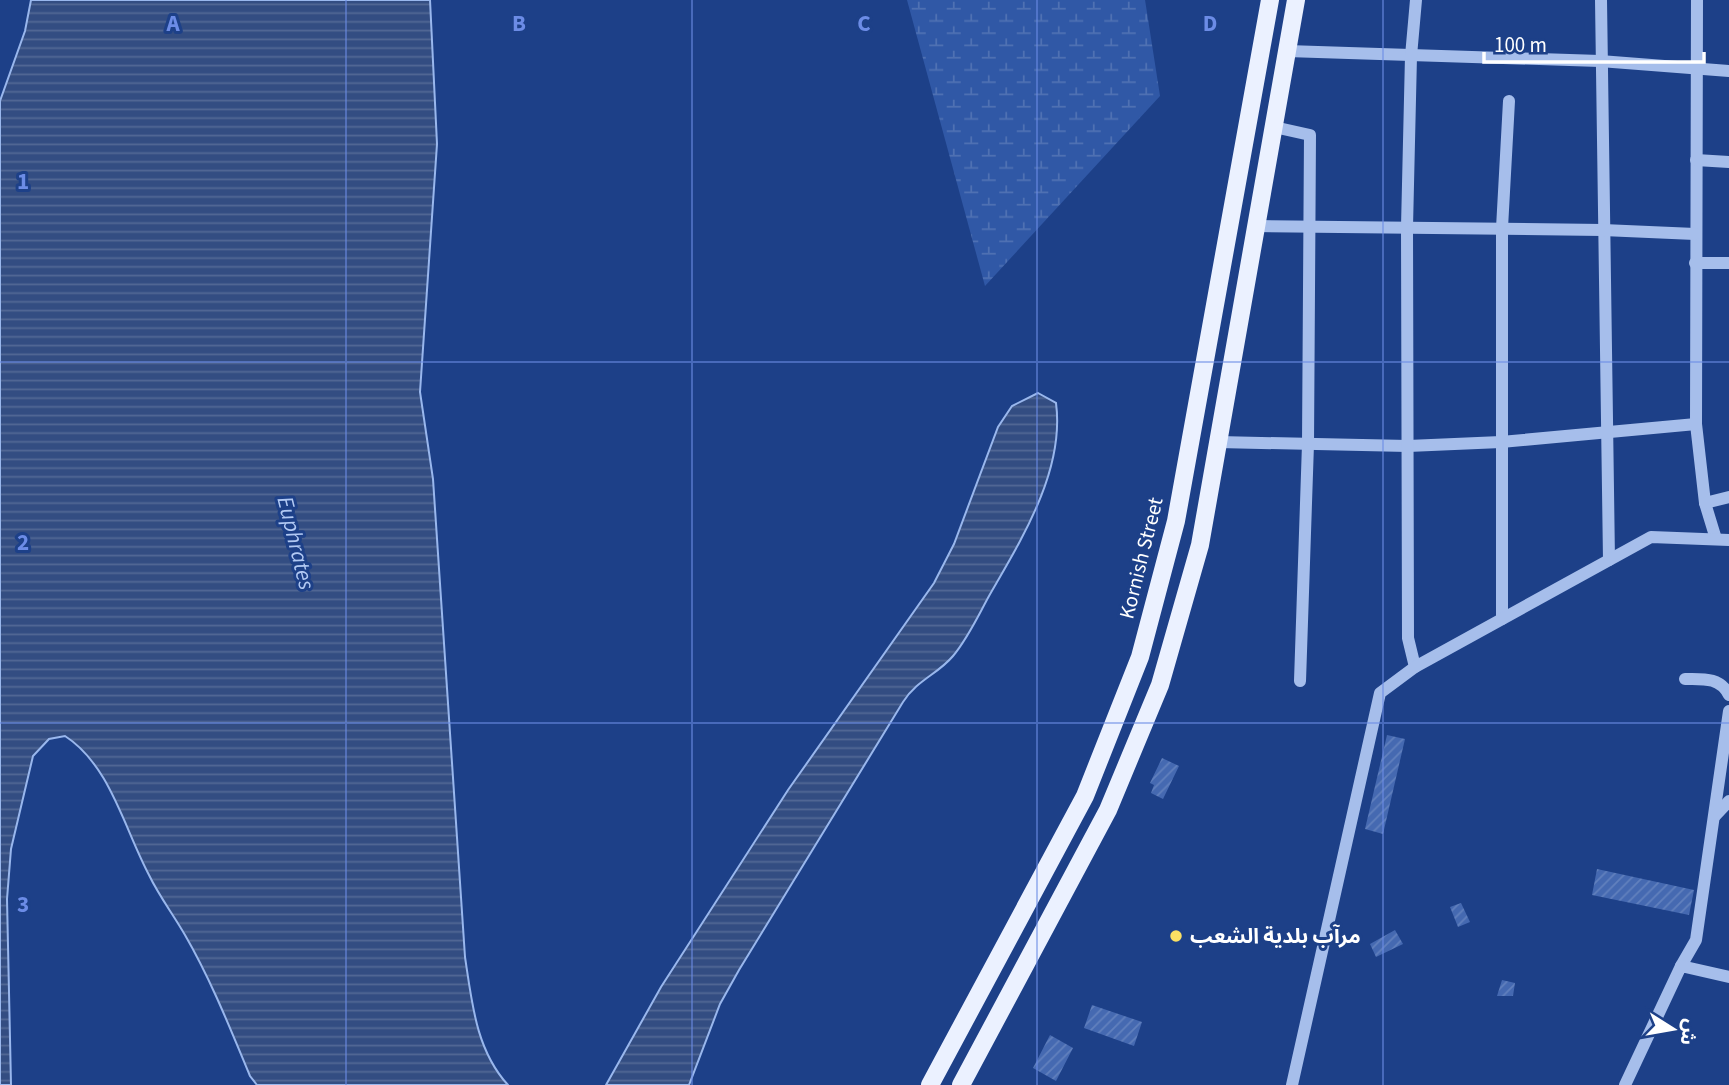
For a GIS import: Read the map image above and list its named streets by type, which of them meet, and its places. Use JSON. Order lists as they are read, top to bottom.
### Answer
{
  "streets": {
    "main road": ["Kornish Street"]
  },
  "water": ["Euphrates"],
  "places": ["مرآب بلدية الشعب"],
  "scale_bar": "100 m",
  "north": "right",
  "grid": {
    "columns": [
      "A",
      "B",
      "C",
      "D"
    ],
    "rows": ["1", "2", "3"]
  }
}
